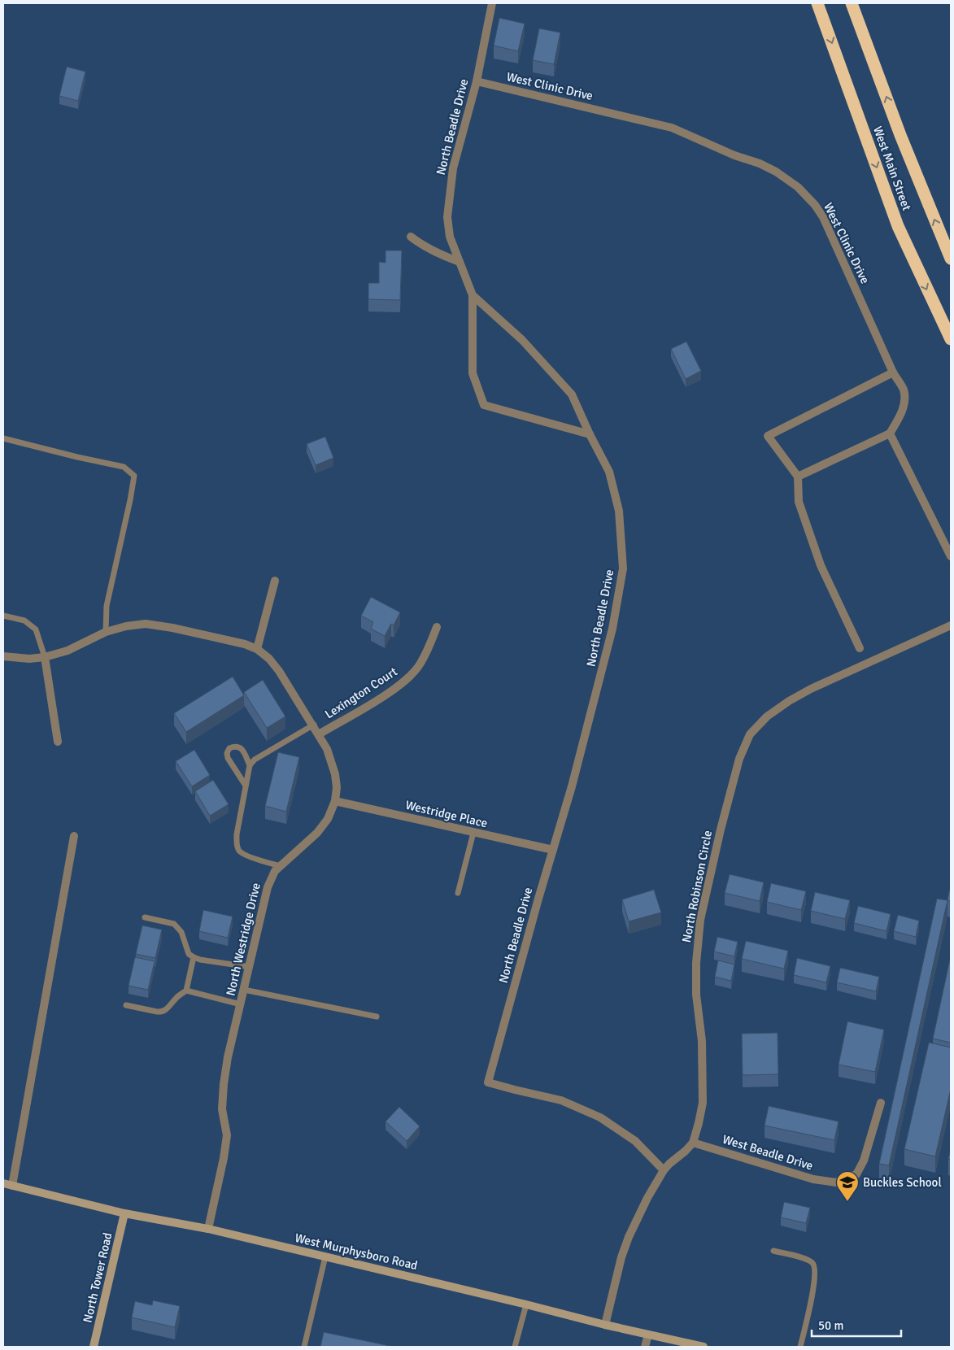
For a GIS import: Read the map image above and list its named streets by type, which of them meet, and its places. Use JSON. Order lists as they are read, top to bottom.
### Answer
{
  "streets": {
    "highway": ["West Main Street"],
    "street": [
      "West Clinic Drive",
      "North Beadle Drive",
      "Lexington Court",
      "Westridge Place",
      "North Robinson Circle",
      "North Westridge Drive",
      "West Beadle Drive",
      "West Murphysboro Road",
      "North Tower Road"
    ]
  },
  "crossings": [
    ["West Clinic Drive", "North Beadle Drive"],
    ["North Beadle Drive", "Westridge Place"],
    ["Lexington Court", "North Westridge Drive"],
    ["Westridge Place", "North Westridge Drive"],
    ["North Robinson Circle", "West Beadle Drive"],
    ["North Westridge Drive", "West Murphysboro Road"],
    ["West Murphysboro Road", "North Tower Road"]
  ],
  "places": {
    "school or university": ["Buckles School"]
  },
  "scale_bar": "50 m"
}
